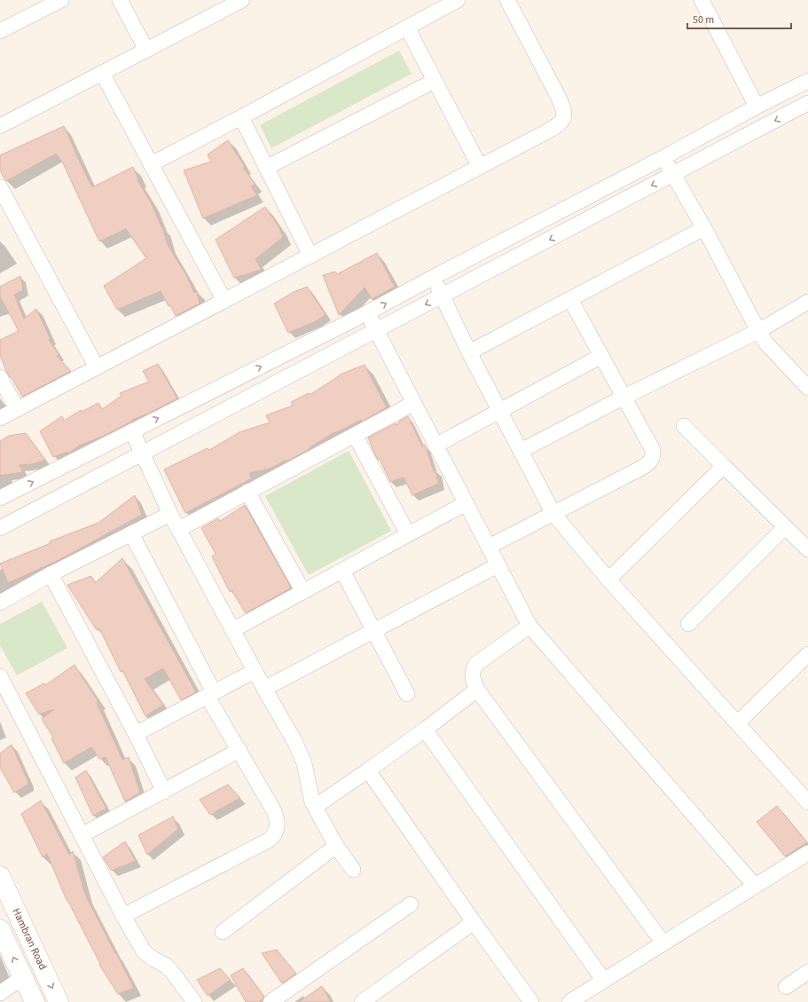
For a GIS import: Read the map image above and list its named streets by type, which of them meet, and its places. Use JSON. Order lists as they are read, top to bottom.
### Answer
{
  "streets": {
    "main road": ["Hambran Road"]
  },
  "scale_bar": "50 m"
}
